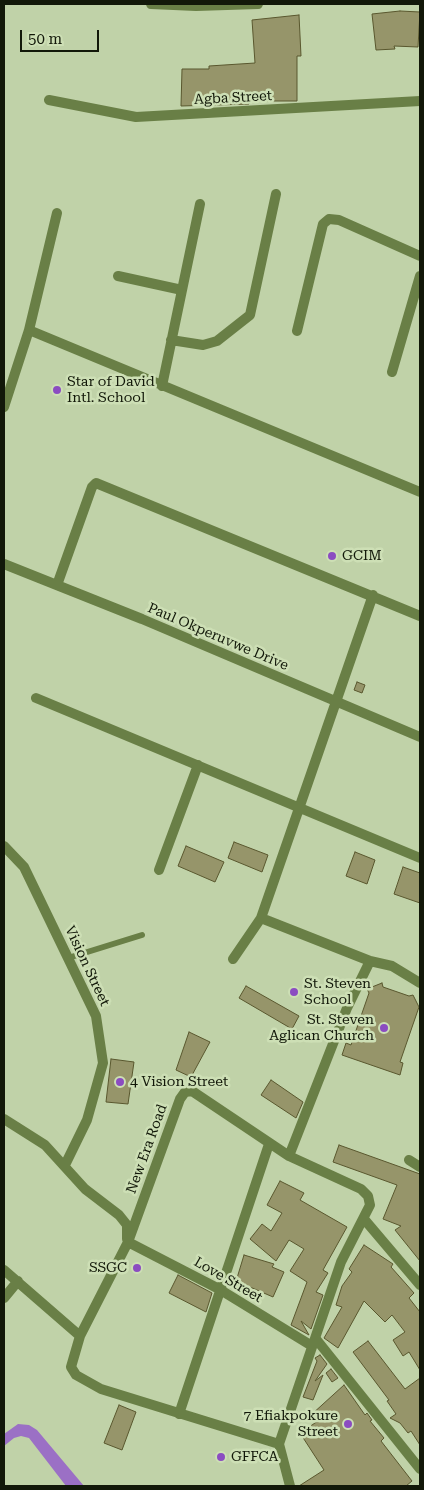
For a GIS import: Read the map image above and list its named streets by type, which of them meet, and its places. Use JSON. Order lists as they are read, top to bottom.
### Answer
{
  "streets": {
    "street": [
      "Agba Street",
      "Paul Okperuvwe Drive",
      "Vision Street",
      "New Era Road",
      "Love Street"
    ]
  },
  "crossings": [
    ["New Era Road", "Love Street"]
  ],
  "places": [
    "Star of David Intl. School",
    "GCIM",
    "St. Steven School",
    "St. Steven Aglican Church",
    "4 Vision Street",
    "SSGC",
    "7 Efiakpokure Street",
    "GFFCA"
  ],
  "scale_bar": "50 m"
}
